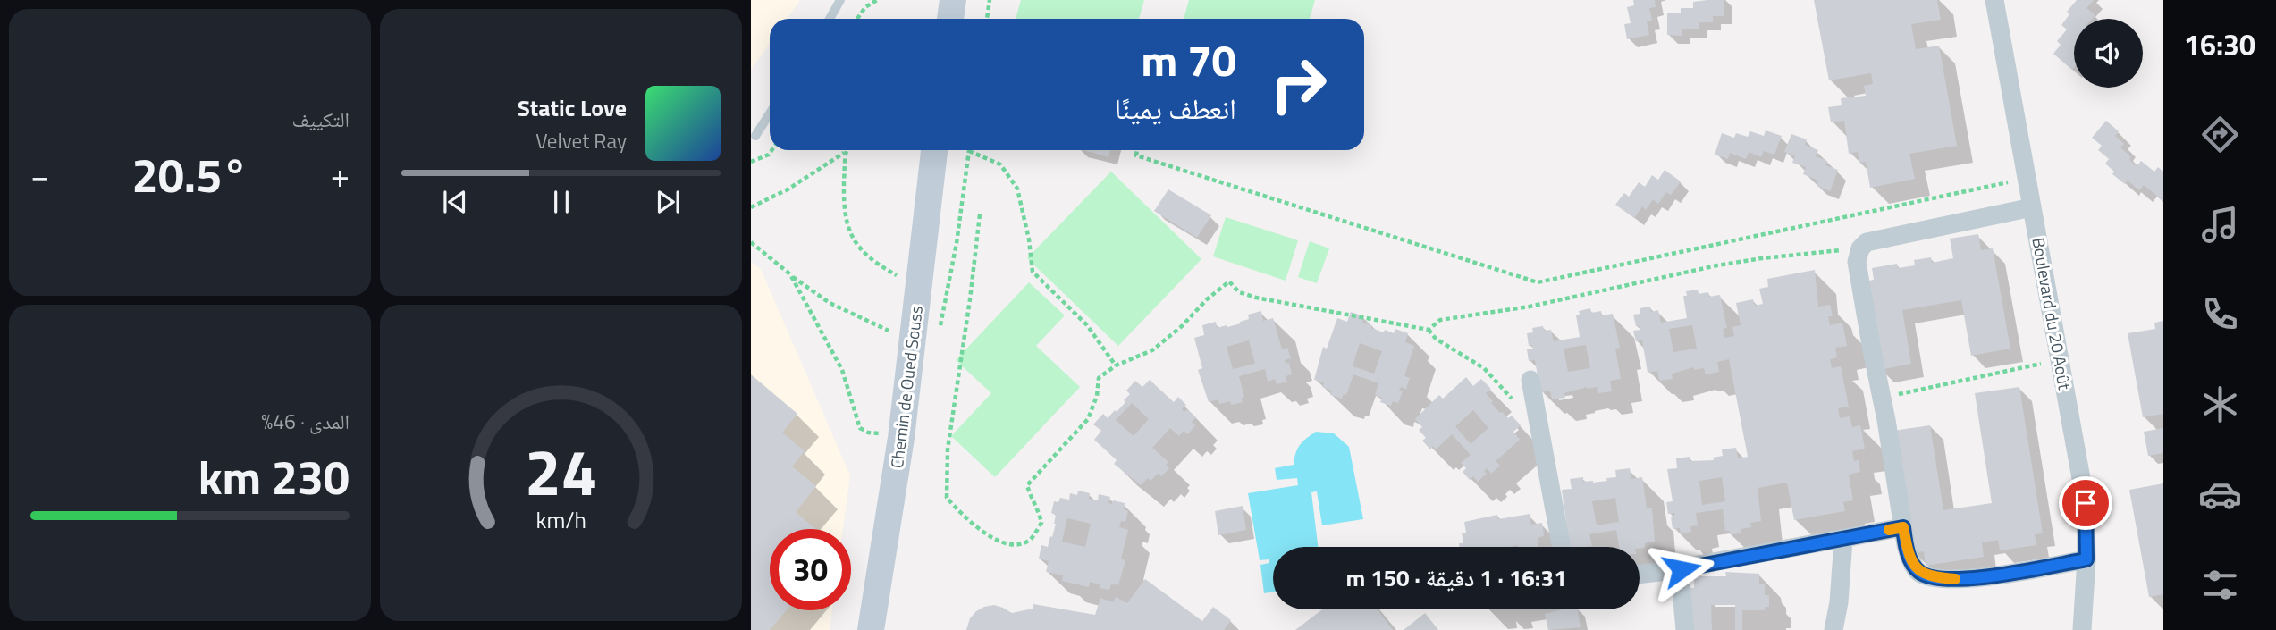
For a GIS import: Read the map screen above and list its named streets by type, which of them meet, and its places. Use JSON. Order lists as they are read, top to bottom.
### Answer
{
  "streets": {
    "street": ["Boulevard du 20 Août", "Chemin de Oued Souss"]
  },
  "page": {
    "tabs": "16:30",
    "tile": [
      "التكييف",
      ["المدى · 46%", "230 km"]
    ],
    "turn": ["70 m", "انعطف يمينًا"],
    "song": ["Static Love", "Velvet Ray"],
    "heat": ["−", "20.5°", "+"],
    "limit": "30",
    "trip": "16:31 · 1 دقيقة · 150 m",
    "gauge": ["24", "km/h"]
  }
}
